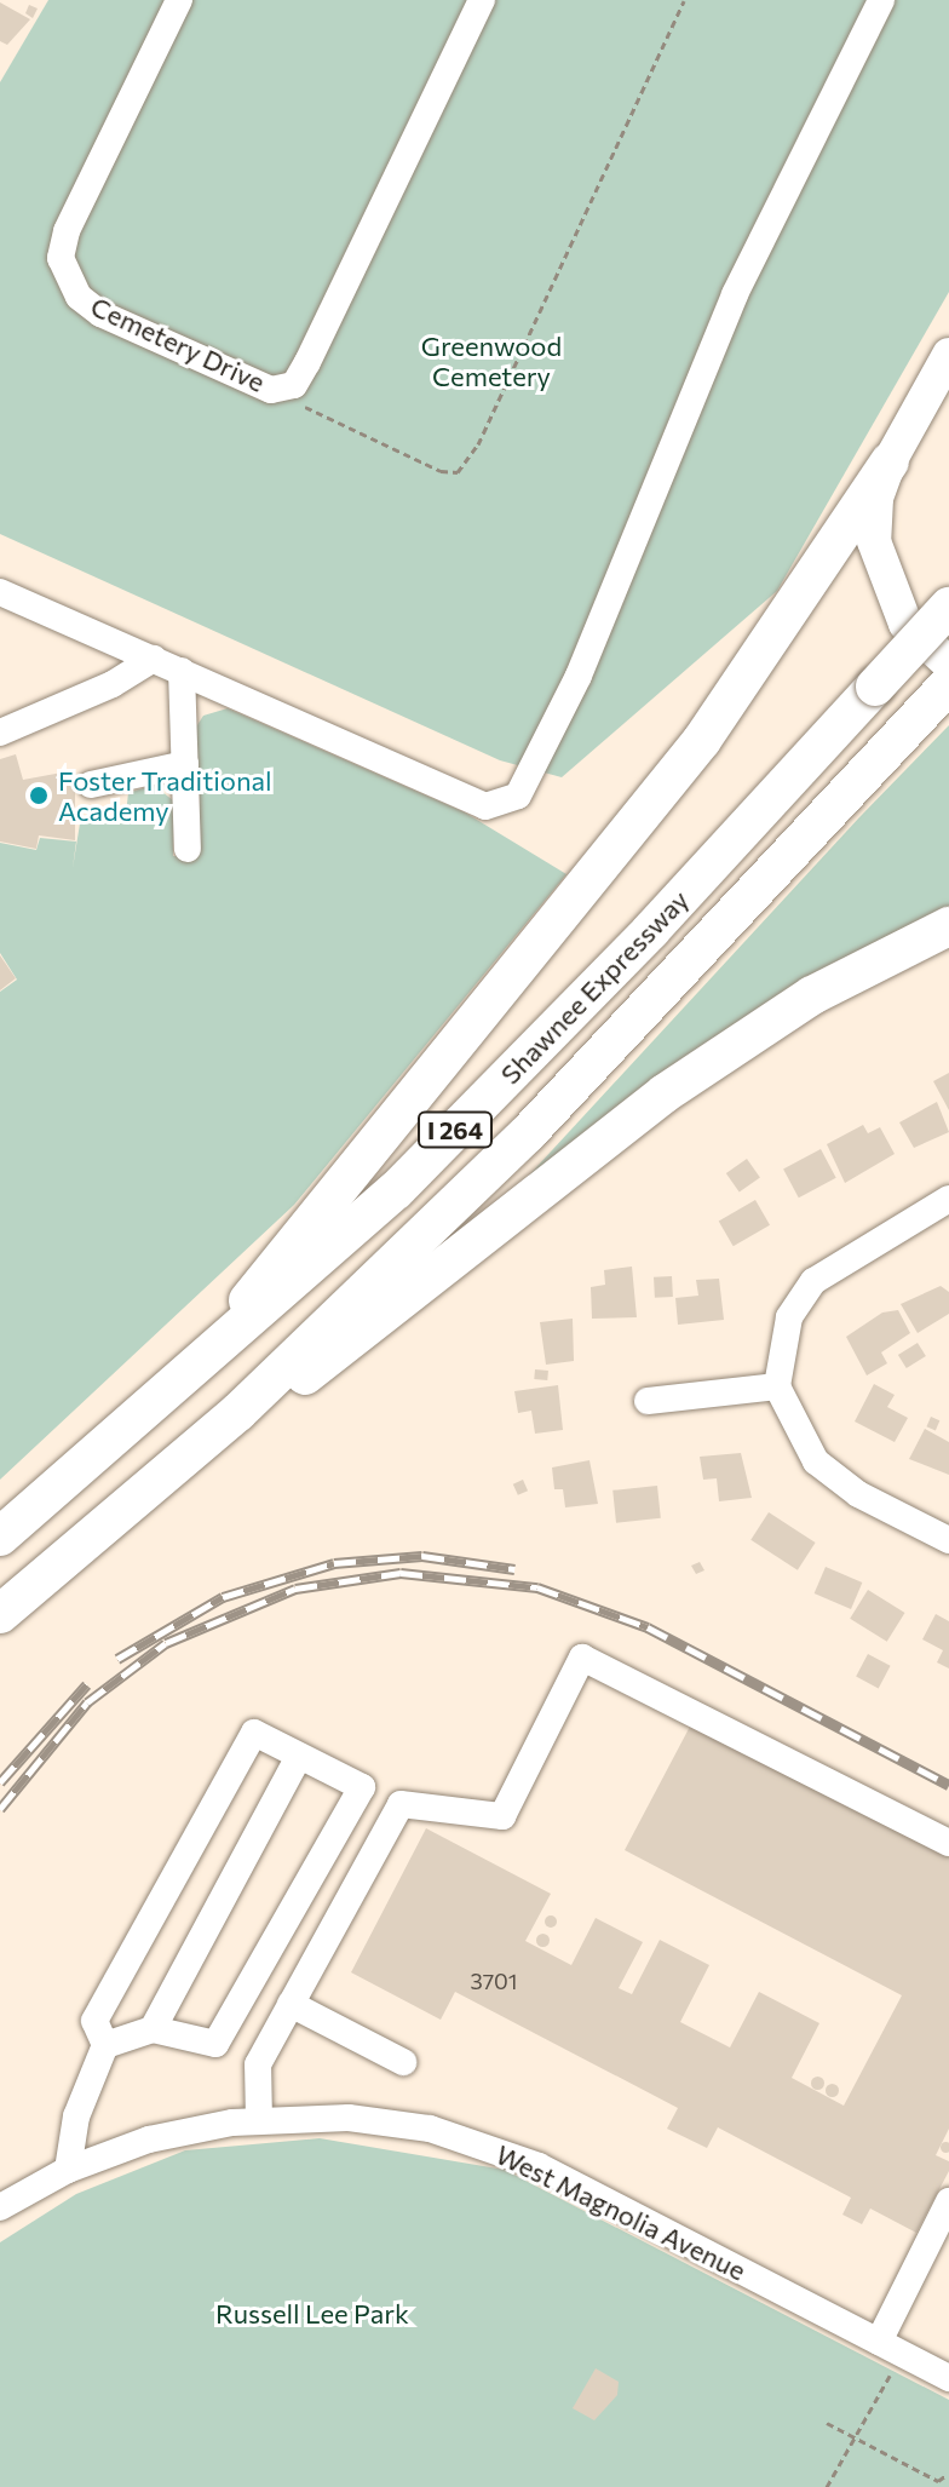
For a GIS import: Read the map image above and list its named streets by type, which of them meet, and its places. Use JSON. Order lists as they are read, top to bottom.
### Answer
{
  "streets": {
    "highway": ["Shawnee Expressway", "I 264"],
    "street": ["Cemetery Drive", "West Magnolia Avenue"]
  },
  "parks": ["Greenwood Cemetery", "Russell Lee Park"],
  "places": ["Foster Traditional Academy"],
  "house_numbers": ["3701"]
}
